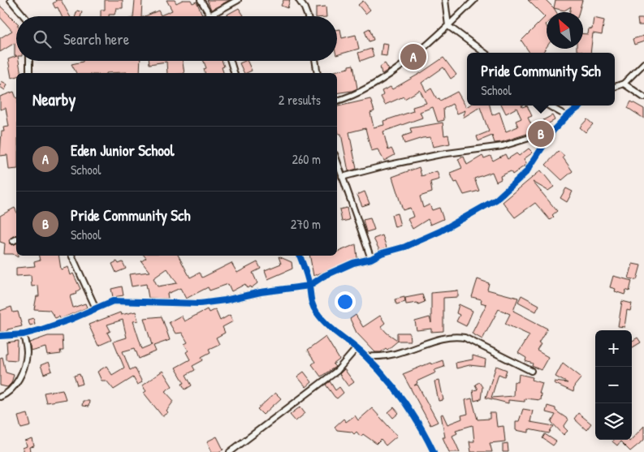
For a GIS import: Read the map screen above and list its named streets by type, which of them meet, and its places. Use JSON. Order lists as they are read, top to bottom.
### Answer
{
  "north": "top left",
  "page": {
    "search": "Search here",
    "pins": ["A", "B"],
    "popup": ["Pride Community Sch", "School"],
    "heading": ["Nearby", "2 results"],
    "list": [
      {
        "mark": "A",
        "name": "Eden Junior School",
        "note": "School",
        "value": "260 m"
      },
      {
        "mark": "B",
        "name": "Pride Community Sch",
        "note": "School",
        "value": "270 m"
      }
    ],
    "map_buttons": ["+", "−"]
  }
}
